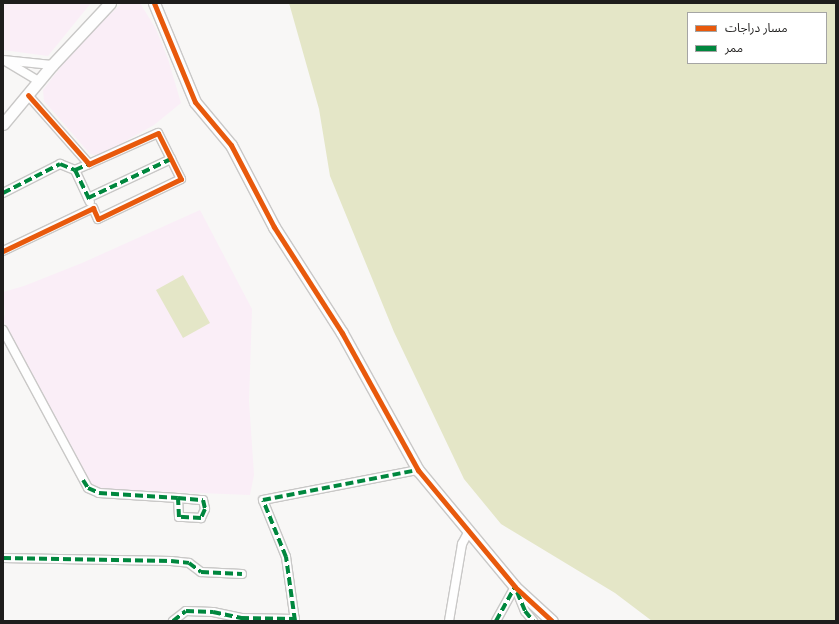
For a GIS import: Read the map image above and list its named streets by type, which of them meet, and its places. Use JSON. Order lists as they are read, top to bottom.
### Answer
{
  "legend": ["مسار دراجات", "ممر"]
}
